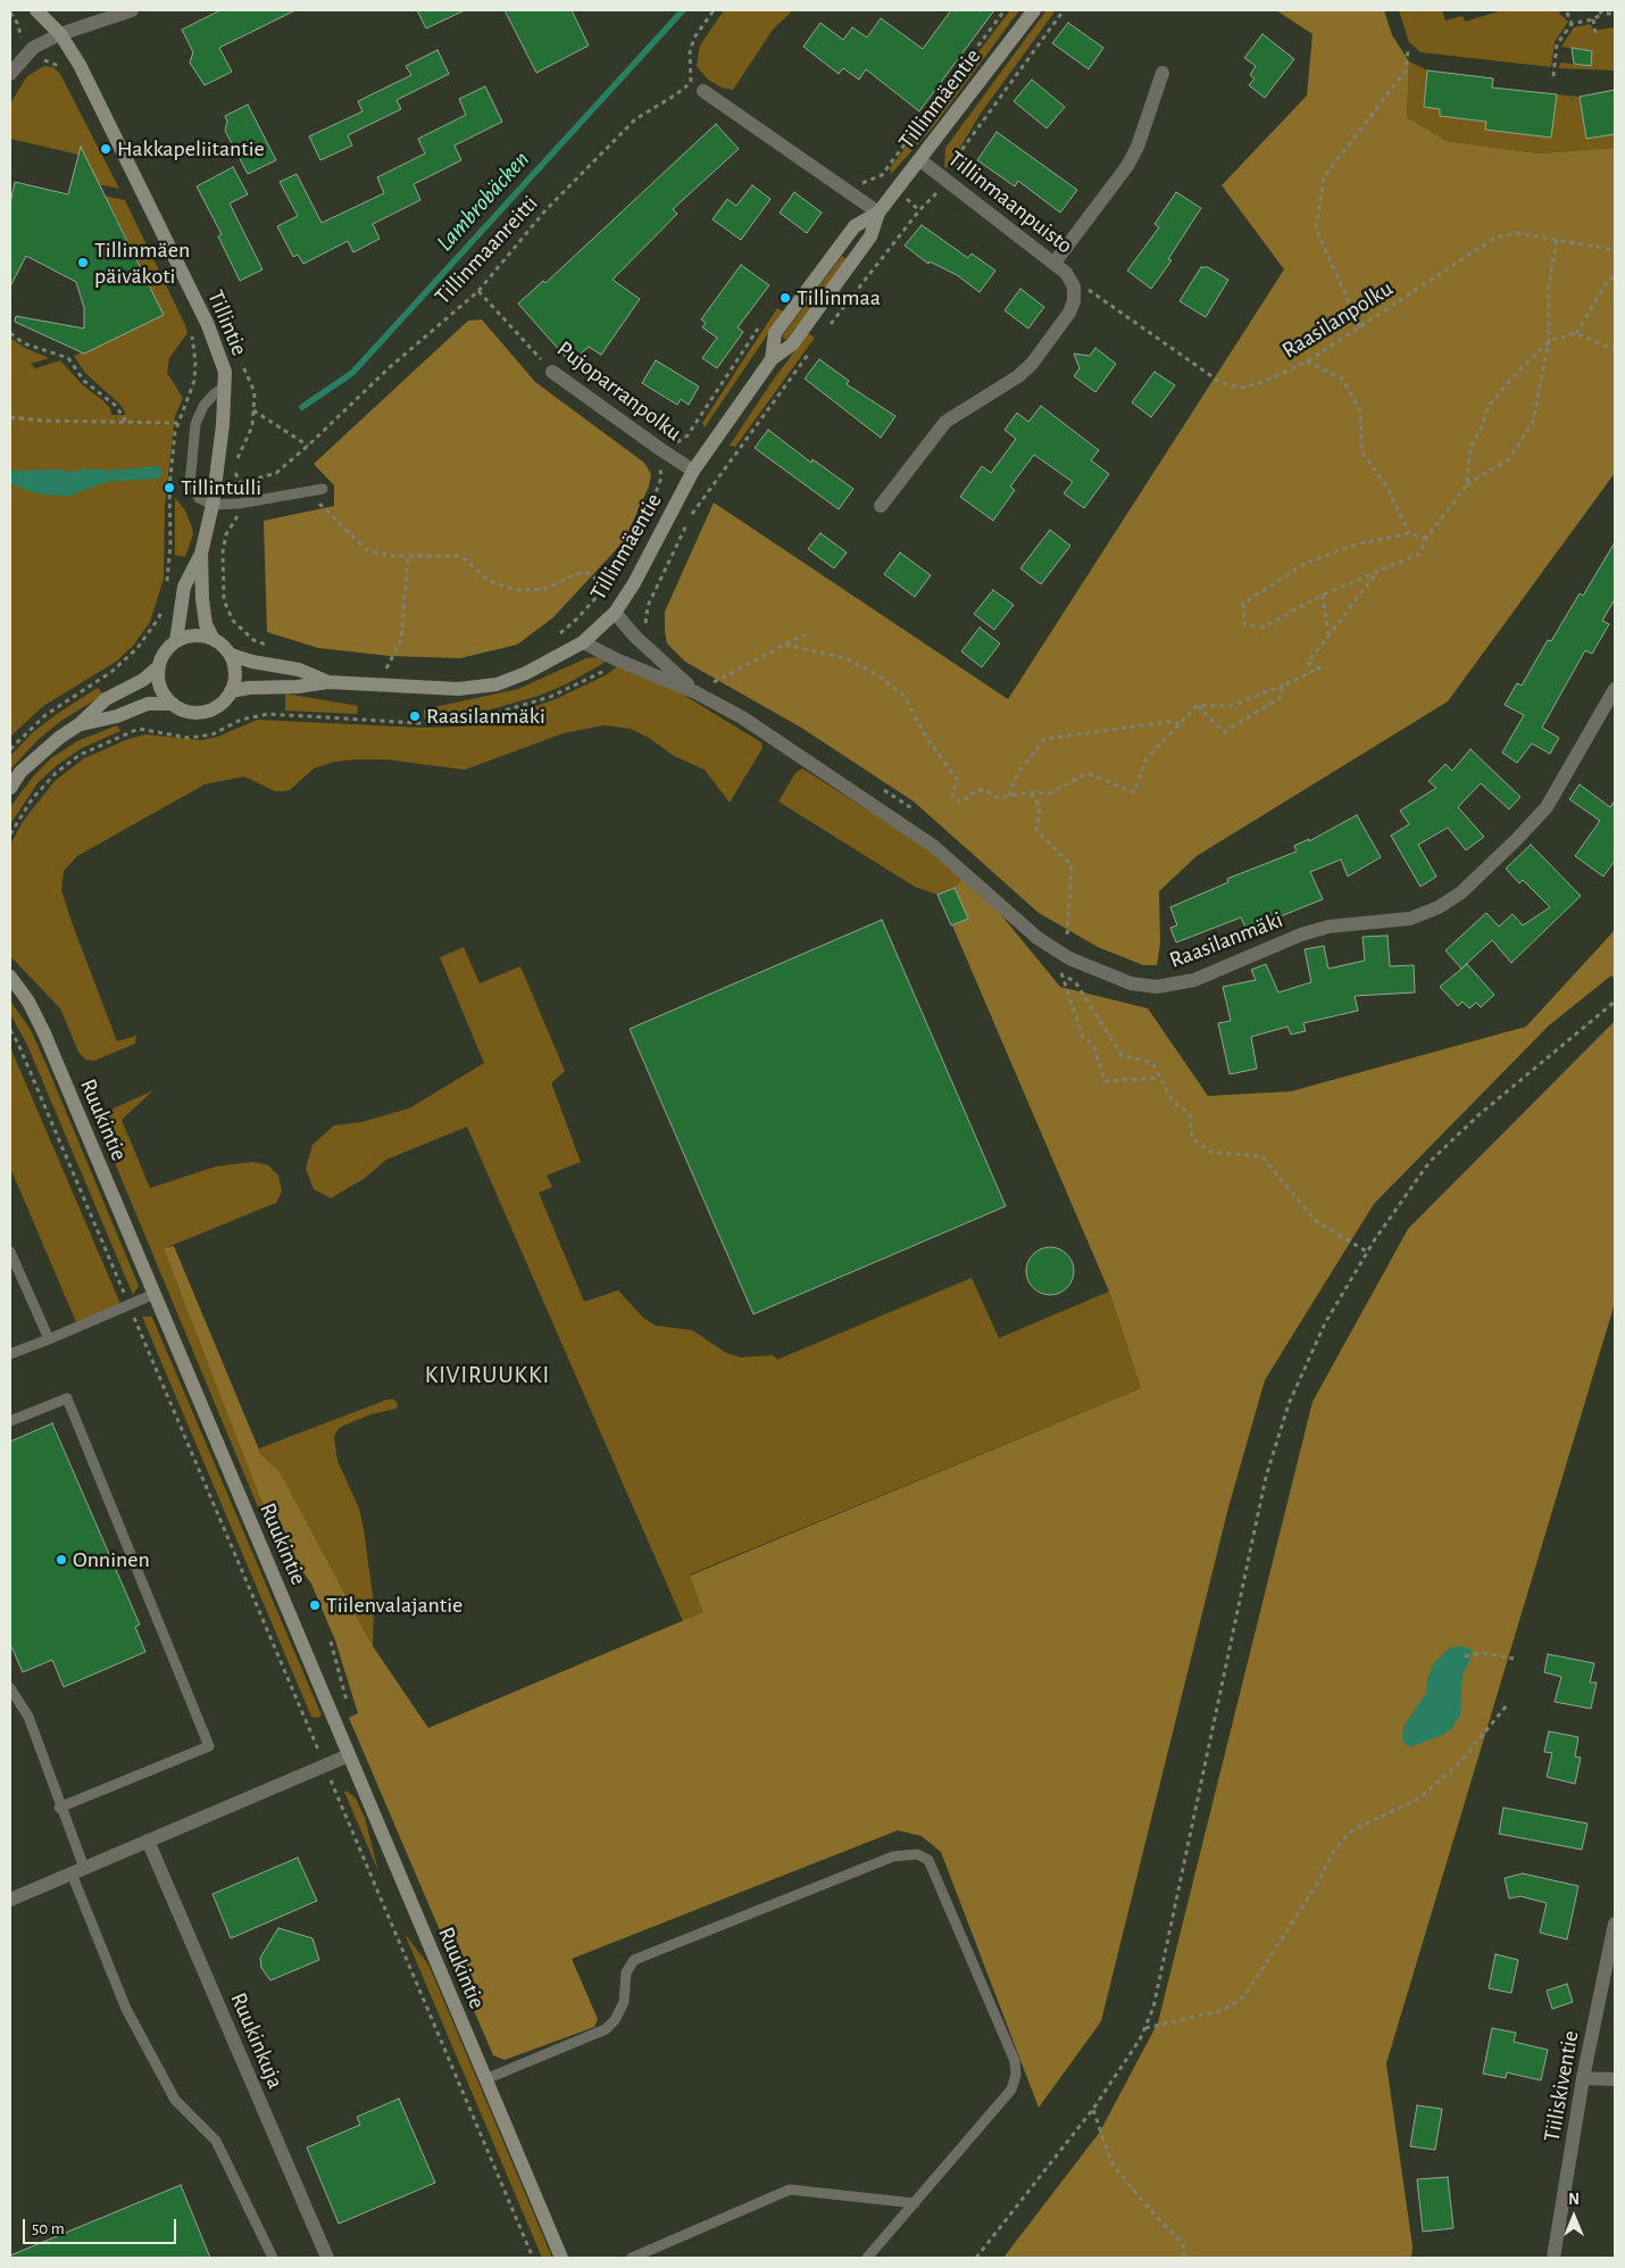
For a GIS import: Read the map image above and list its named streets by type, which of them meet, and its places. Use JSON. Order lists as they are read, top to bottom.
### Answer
{
  "streets": {
    "street": [
      "Tillinmäentie",
      "Tillinmaanpuisto",
      "Tillintie",
      "Pujoparranpolku",
      "Raasilanmäki",
      "Ruukintie",
      "Ruukinkuja",
      "Tiiliskiventie"
    ],
    "path": ["Tillinmaanreitti", "Raasilanpolku"]
  },
  "crossings": [
    ["Tillinmäentie", "Tillinmaanpuisto"],
    ["Tillinmäentie", "Tillintie"],
    ["Tillinmäentie", "Pujoparranpolku"],
    ["Tillinmäentie", "Raasilanmäki"],
    ["Tillinmaanreitti", "Pujoparranpolku"]
  ],
  "districts": ["KIVIRUUKKI"],
  "water": ["Lambrobäcken"],
  "places": [
    "Hakkapeliitantie",
    "Tillinmäen päiväkoti",
    "Tillinmaa",
    "Tillintulli",
    "Raasilanmäki",
    "Onninen",
    "Tiilenvalajantie"
  ],
  "scale_bar": "50 m",
  "north": "top"
}
